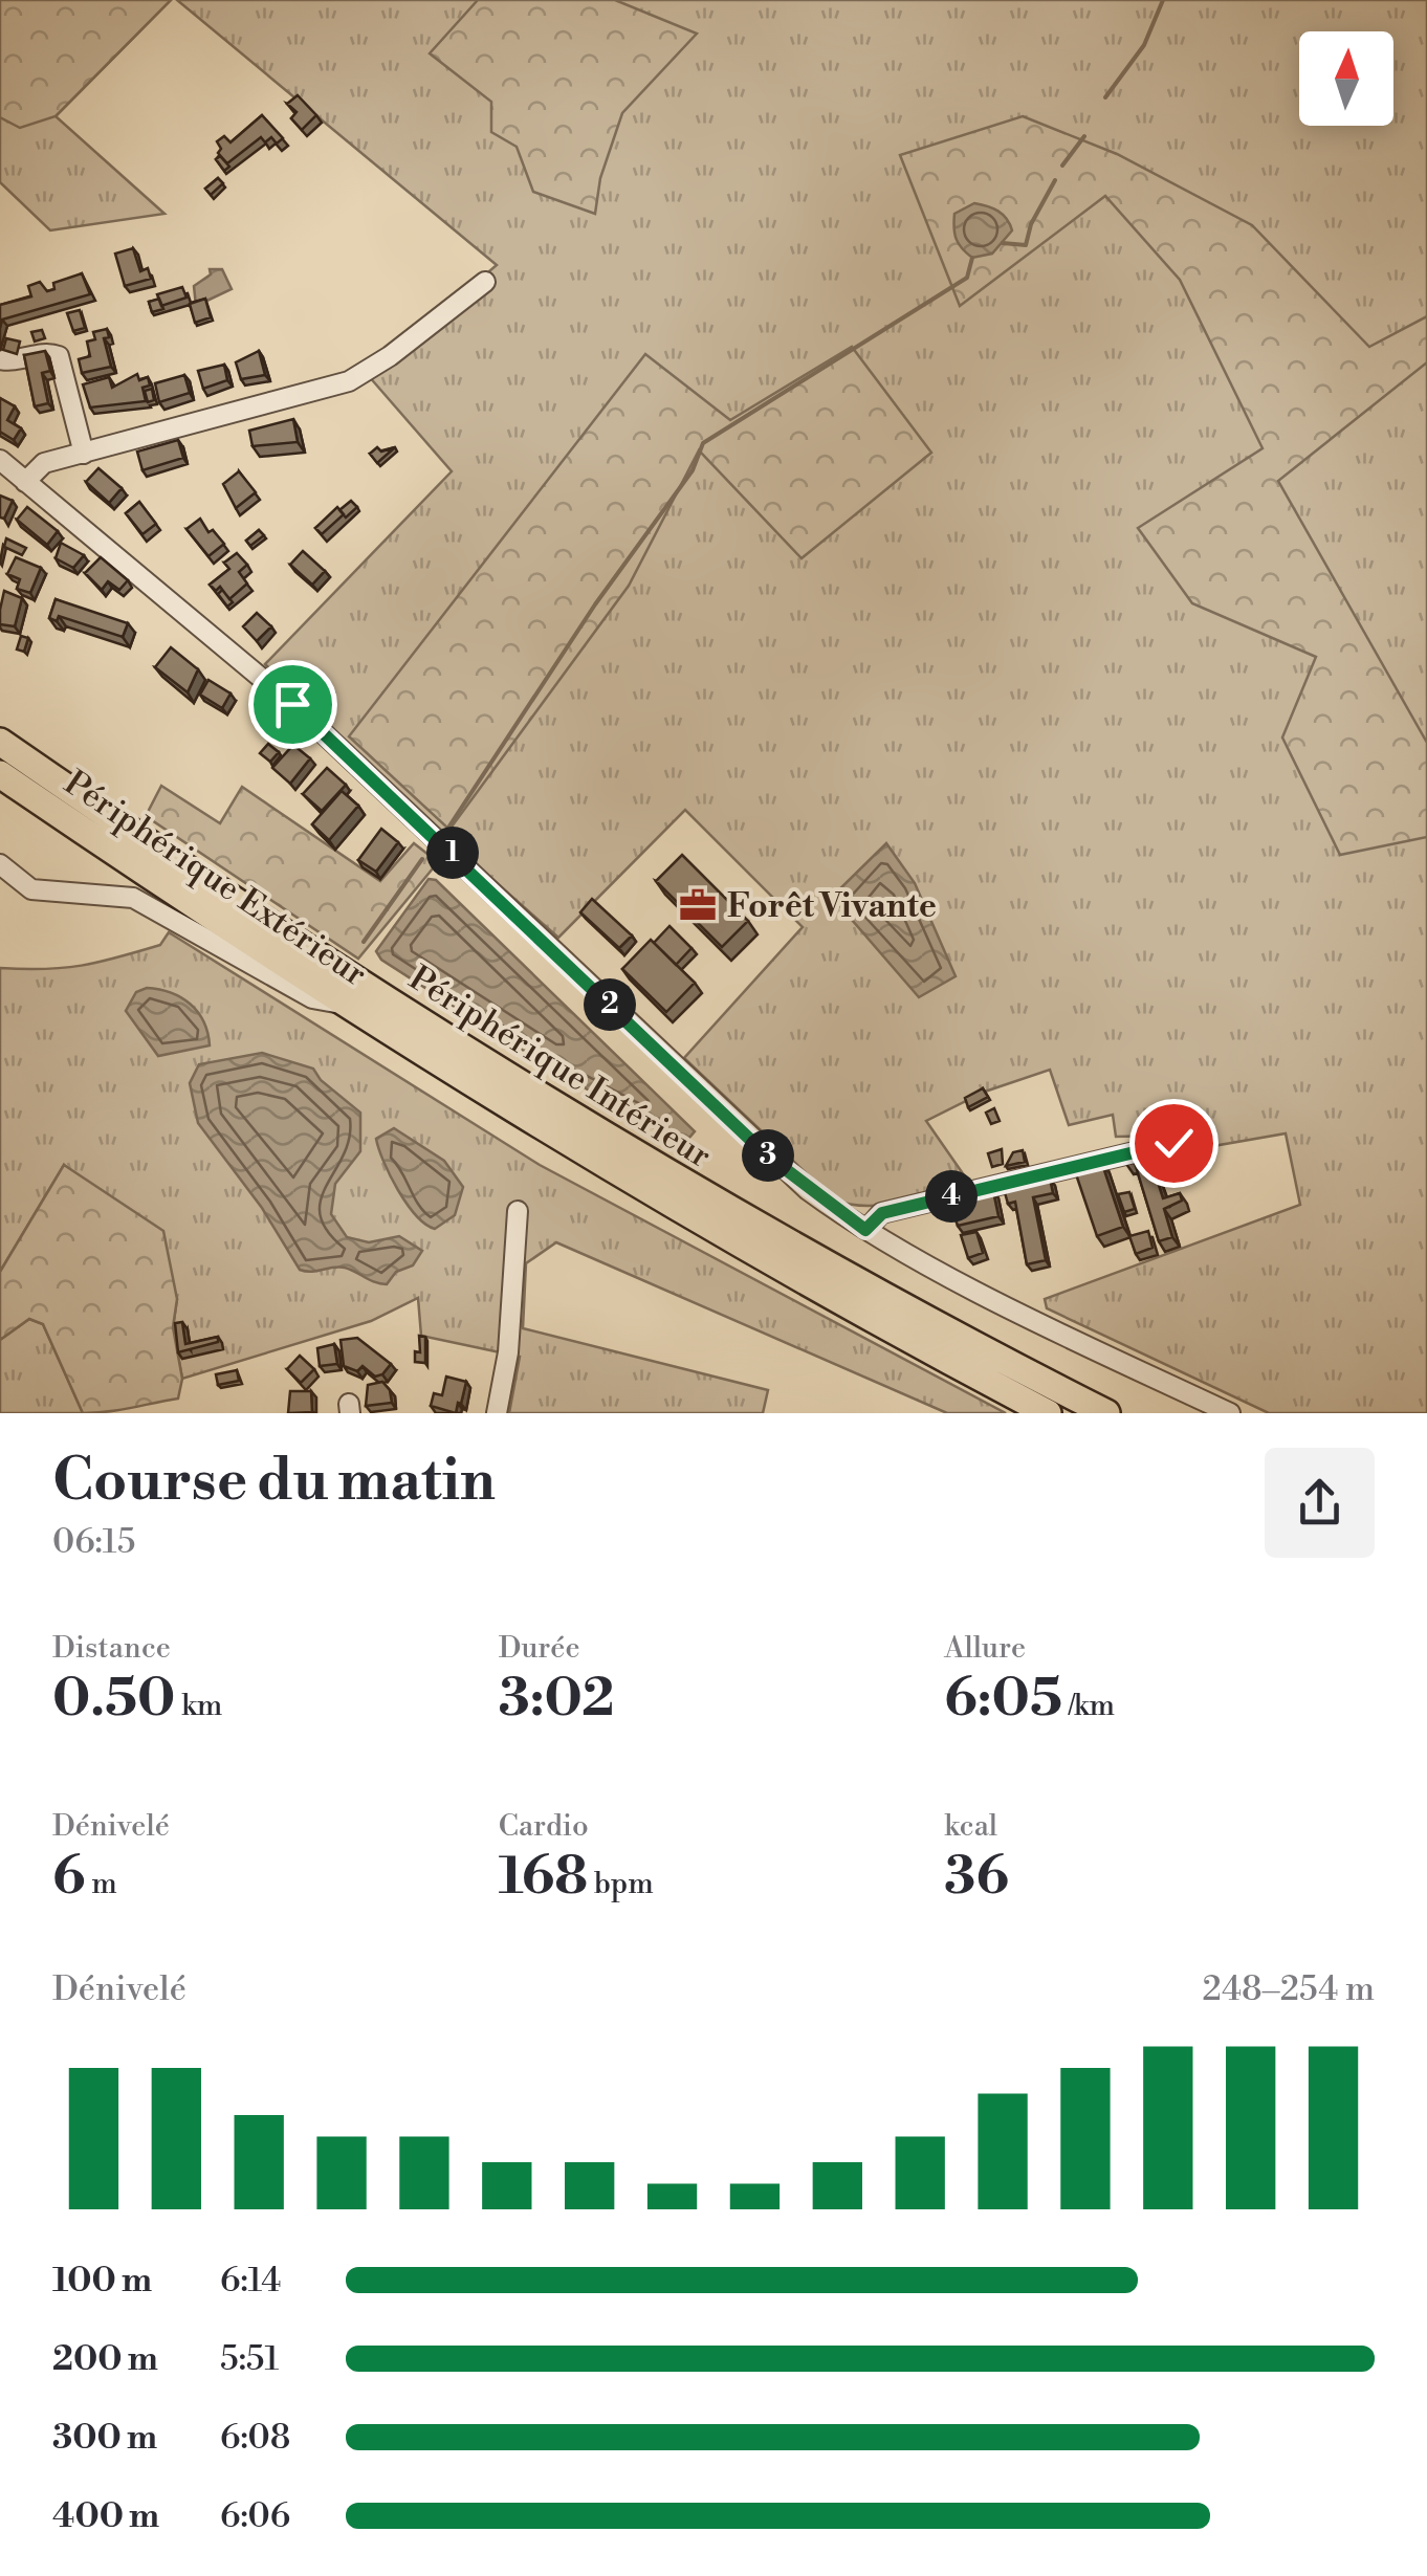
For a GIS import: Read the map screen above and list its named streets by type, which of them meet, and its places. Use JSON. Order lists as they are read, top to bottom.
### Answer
{
  "streets": {
    "highway": ["Périphérique Extérieur", "Périphérique Intérieur"]
  },
  "places": {
    "office": ["Forêt Vivante"]
  },
  "north": "top",
  "page": {
    "pins": [
      "1",
      "2",
      "3",
      "4"
    ],
    "heading": ["Course du matin", "06:15"],
    "stats": [
      ["Distance", "0.50 km"],
      ["Durée", "3:02"],
      ["Allure", "6:05 /km"],
      ["Dénivelé", "6 m"],
      ["Cardio", "168 bpm"],
      ["kcal", "36"]
    ],
    "chart": ["Dénivelé", "248–254 m"],
    "list": [
      {
        "name": "100 m",
        "note": "6:14"
      },
      {
        "name": "200 m",
        "note": "5:51"
      },
      {
        "name": "300 m",
        "note": "6:08"
      },
      {
        "name": "400 m",
        "note": "6:06"
      }
    ]
  }
}
